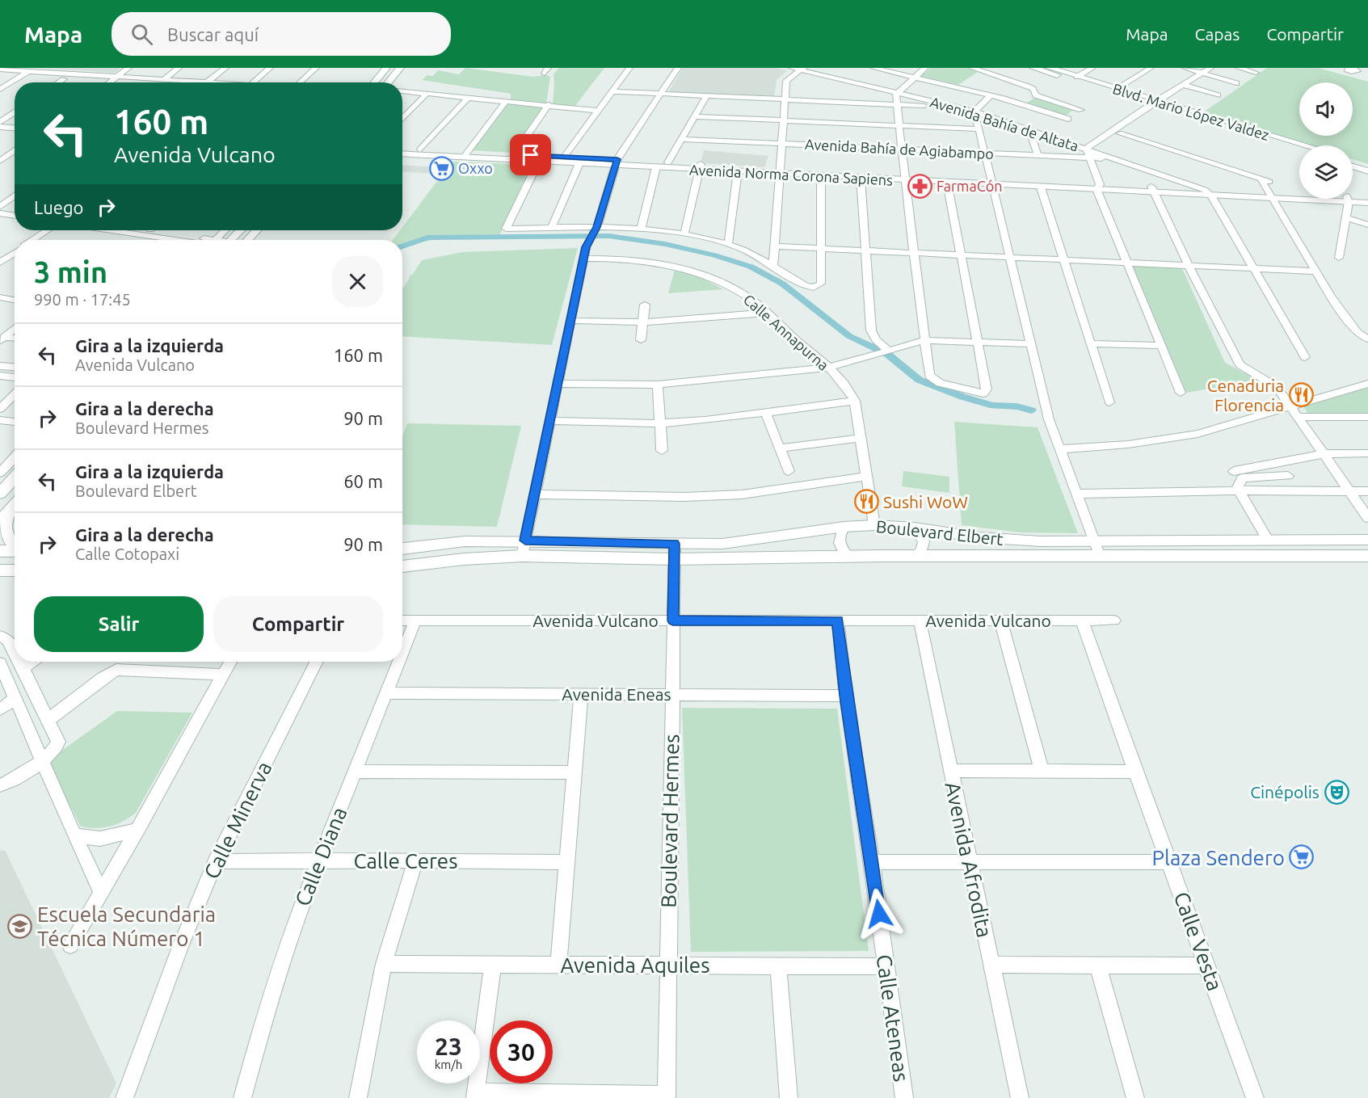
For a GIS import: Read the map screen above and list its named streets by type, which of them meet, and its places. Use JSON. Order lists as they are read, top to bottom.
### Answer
{
  "streets": {
    "street": [
      "Blvd. Mario López Valdez",
      "Avenida Bahía de Altata",
      "Avenida Bahía de Agiabampo",
      "Avenida Norma Corona Sapiens",
      "Calle Annapurna",
      "Boulevard Elbert",
      "Avenida Vulcano",
      "Avenida Eneas",
      "Calle Minerva",
      "Boulevard Hermes",
      "Calle Diana",
      "Avenida Afrodita",
      "Calle Ceres",
      "Calle Vesta",
      "Avenida Aquiles",
      "Calle Ateneas"
    ]
  },
  "crossings": [
    ["Avenida Bahía de Altata", "Avenida Bahía de Agiabampo"],
    ["Avenida Bahía de Altata", "Avenida Norma Corona Sapiens"],
    ["Calle Annapurna", "Boulevard Elbert"],
    ["Boulevard Elbert", "Boulevard Hermes"],
    ["Avenida Vulcano", "Boulevard Hermes"],
    ["Avenida Vulcano", "Calle Diana"],
    ["Avenida Vulcano", "Avenida Afrodita"],
    ["Avenida Vulcano", "Calle Vesta"],
    ["Avenida Vulcano", "Calle Ateneas"],
    ["Avenida Eneas", "Boulevard Hermes"],
    ["Avenida Eneas", "Calle Diana"],
    ["Avenida Eneas", "Calle Ateneas"],
    ["Calle Minerva", "Calle Ceres"],
    ["Boulevard Hermes", "Avenida Aquiles"],
    ["Calle Diana", "Calle Ceres"],
    ["Avenida Aquiles", "Calle Ateneas"]
  ],
  "places": {
    "supermarket": ["Oxxo", "Plaza Sendero"],
    "pharmacy": ["FarmaCón"],
    "restaurant": ["Cenaduria Florencia", "Sushi WoW"],
    "theatre": ["Cinépolis"],
    "school or university": ["Escuela Secundaria Técnica Número 1"]
  },
  "page": {
    "header": "Mapa",
    "search": "Buscar aquí",
    "nav": ["Mapa", "Capas", "Compartir"],
    "turn": ["160 m", "Avenida Vulcano"],
    "then": "Luego",
    "heading": ["3 min", "990 m · 17:45"],
    "list": [
      {
        "name": "Gira a la izquierda",
        "note": "Avenida Vulcano",
        "value": "160 m"
      },
      {
        "name": "Gira a la derecha",
        "note": "Boulevard Hermes",
        "value": "90 m"
      },
      {
        "name": "Gira a la izquierda",
        "note": "Boulevard Elbert",
        "value": "60 m"
      },
      {
        "name": "Gira a la derecha",
        "note": "Calle Cotopaxi",
        "value": "90 m"
      }
    ],
    "buttons": ["Salir", "Compartir"],
    "speed": "23 km/h",
    "limit": "30"
  }
}
